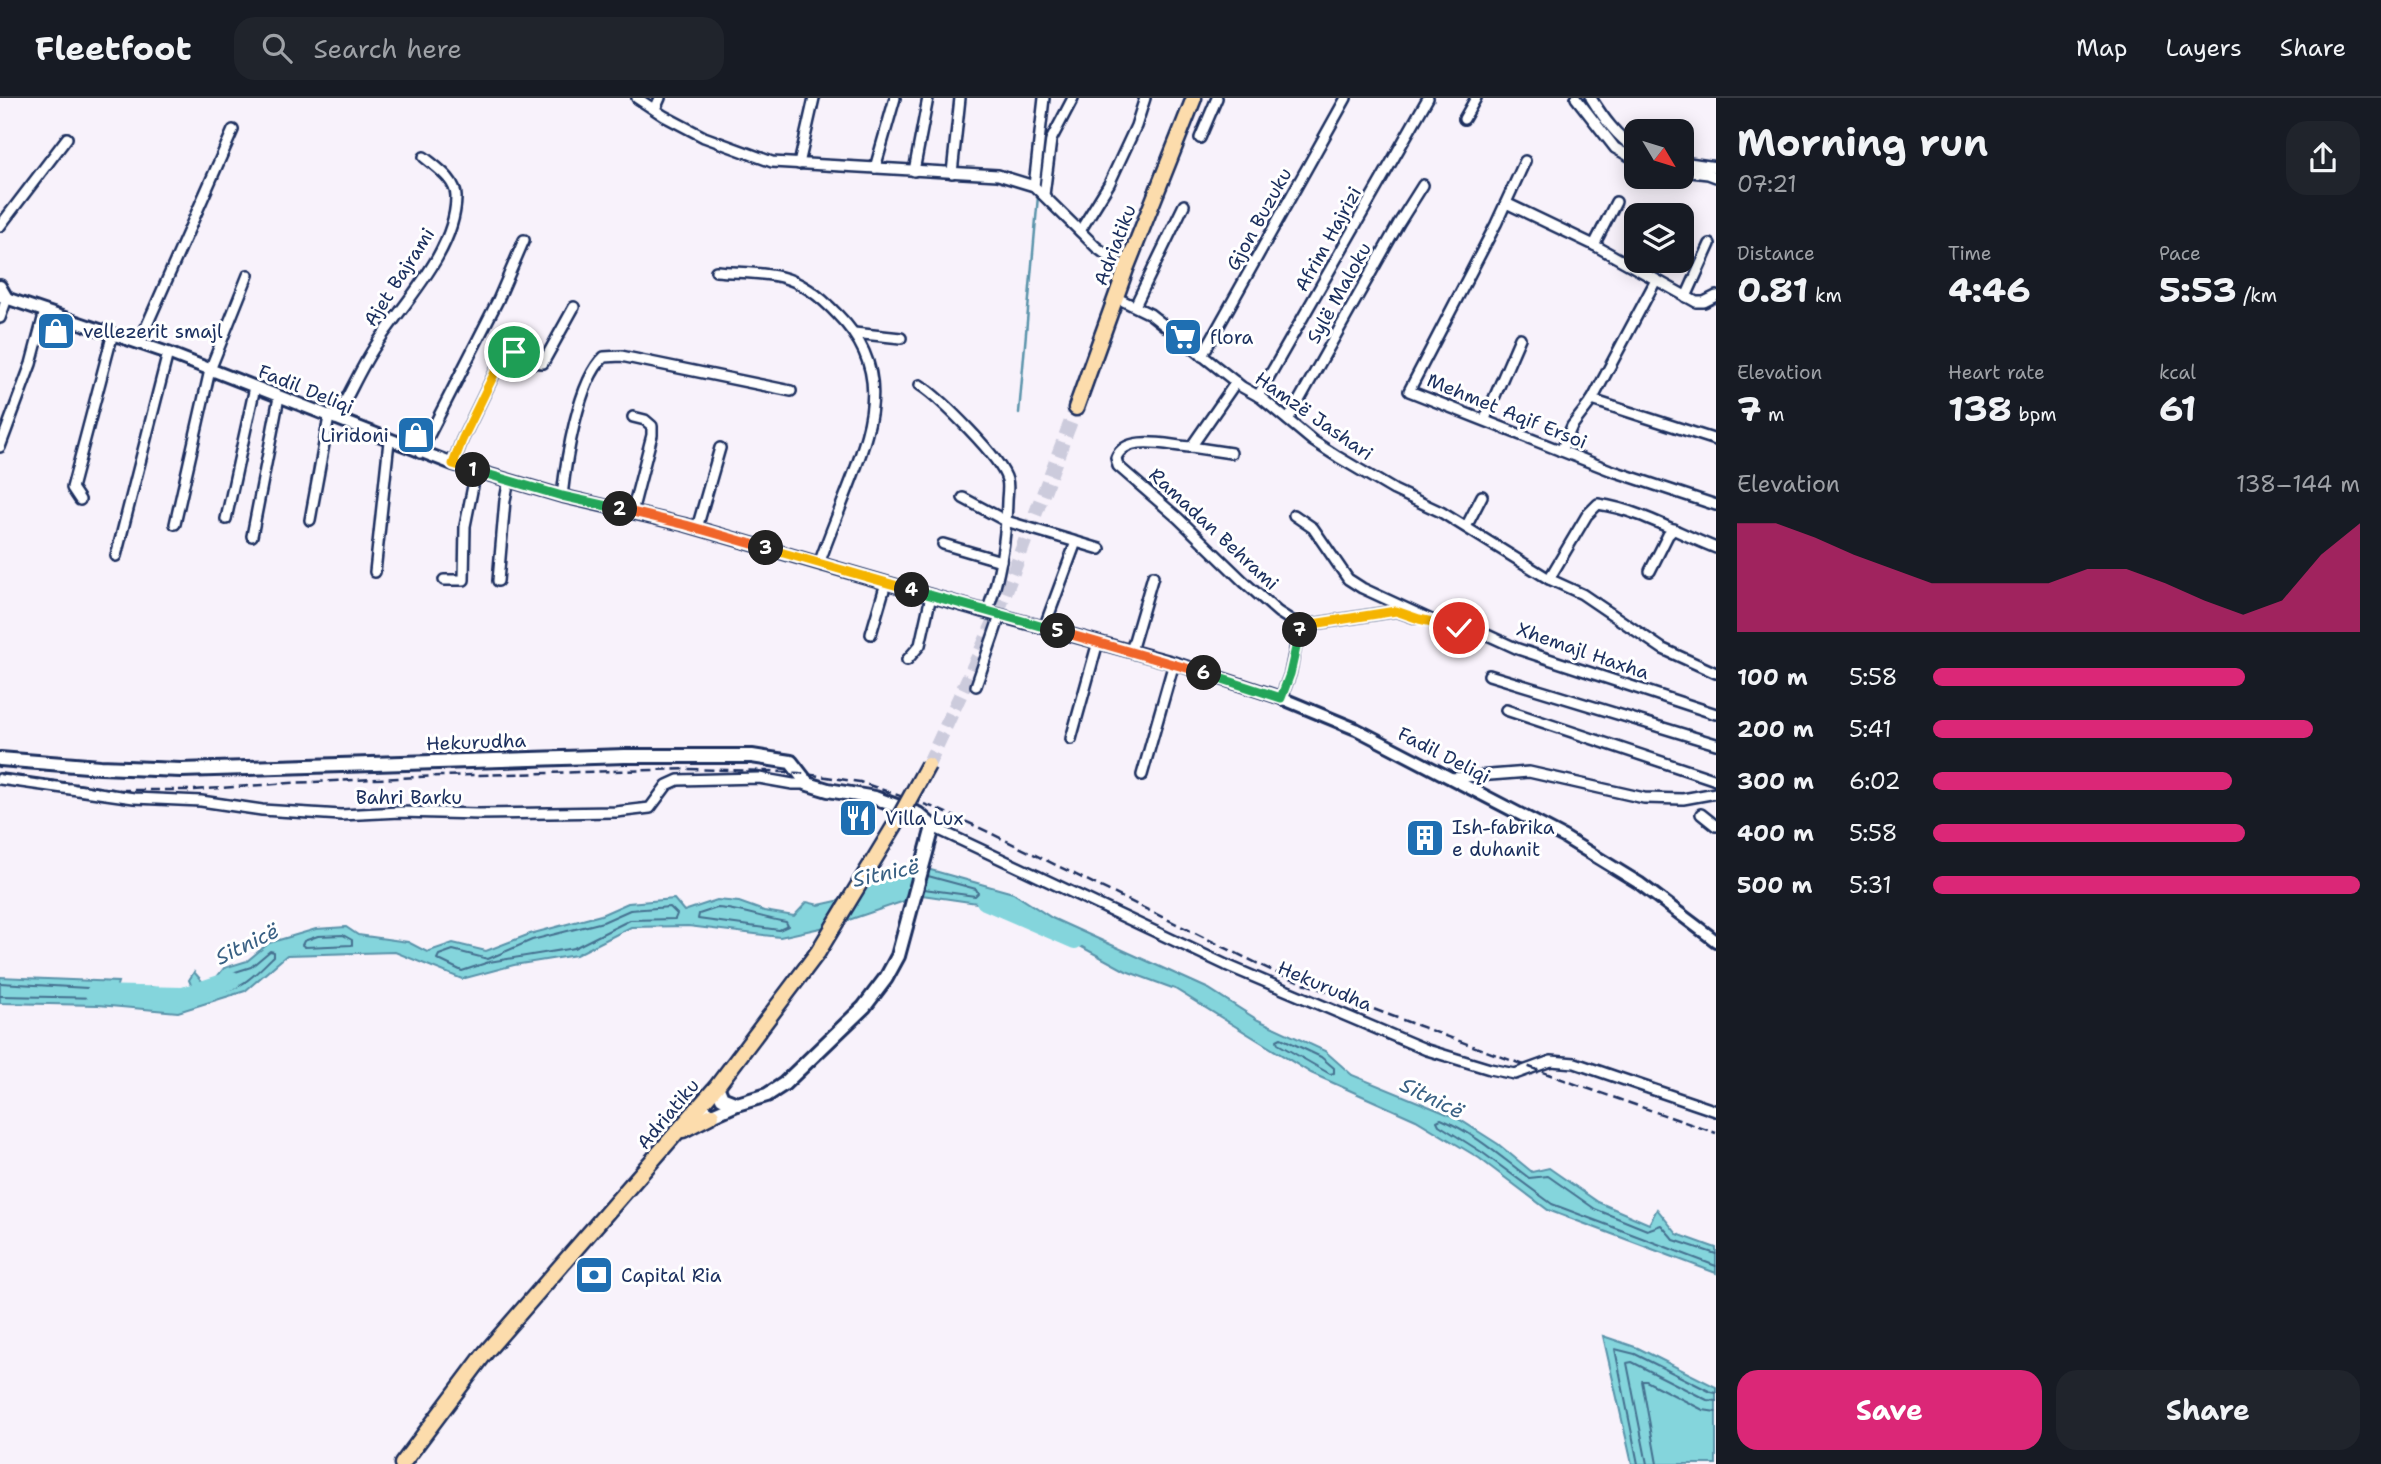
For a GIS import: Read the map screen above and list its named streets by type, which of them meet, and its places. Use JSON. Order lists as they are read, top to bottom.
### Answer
{
  "streets": {
    "main road": ["Adriatiku", "Hekurudha"],
    "street": [
      "Gjon Buzuku",
      "Afrim Hajrizi",
      "Ajet Bajrami",
      "Sylë Maloku",
      "Fadil Deliqi",
      "Mehmet Aqif Ersoi",
      "Hamzë Jashari",
      "Ramadan Behrami",
      "Xhemajl Haxha",
      "Bahri Barku"
    ]
  },
  "crossings": [
    ["Gjon Buzuku", "Hamzë Jashari"],
    ["Afrim Hajrizi", "Hamzë Jashari"],
    ["Adriatiku", "Hamzë Jashari"],
    ["Ajet Bajrami", "Fadil Deliqi"],
    ["Sylë Maloku", "Hamzë Jashari"],
    ["Ramadan Behrami", "Xhemajl Haxha"],
    ["Hekurudha", "Bahri Barku"]
  ],
  "water": ["Sitnicë"],
  "places": {
    "shop": ["vellezerit smajl", "Liridoni"],
    "supermarket": ["flora"],
    "restaurant": ["Villa Lux"],
    "building": ["Ish-fabrika e duhanit"],
    "bank": ["Capital Ria"]
  },
  "north": "bottom right",
  "page": {
    "header": "Fleetfoot",
    "search": "Search here",
    "nav": ["Map", "Layers", "Share"],
    "heading": ["Morning run", "07:21"],
    "stats": [
      ["Distance", "0.81 km"],
      ["Time", "4:46"],
      ["Pace", "5:53 /km"],
      ["Elevation", "7 m"],
      ["Heart rate", "138 bpm"],
      ["kcal", "61"]
    ],
    "pins": [
      "1",
      "2",
      "3",
      "4",
      "7",
      "5",
      "6"
    ],
    "chart": ["Elevation", "138–144 m"],
    "list": [
      {
        "name": "100 m",
        "note": "5:58"
      },
      {
        "name": "200 m",
        "note": "5:41"
      },
      {
        "name": "300 m",
        "note": "6:02"
      },
      {
        "name": "400 m",
        "note": "5:58"
      },
      {
        "name": "500 m",
        "note": "5:31"
      }
    ],
    "buttons": ["Save", "Share"]
  }
}
